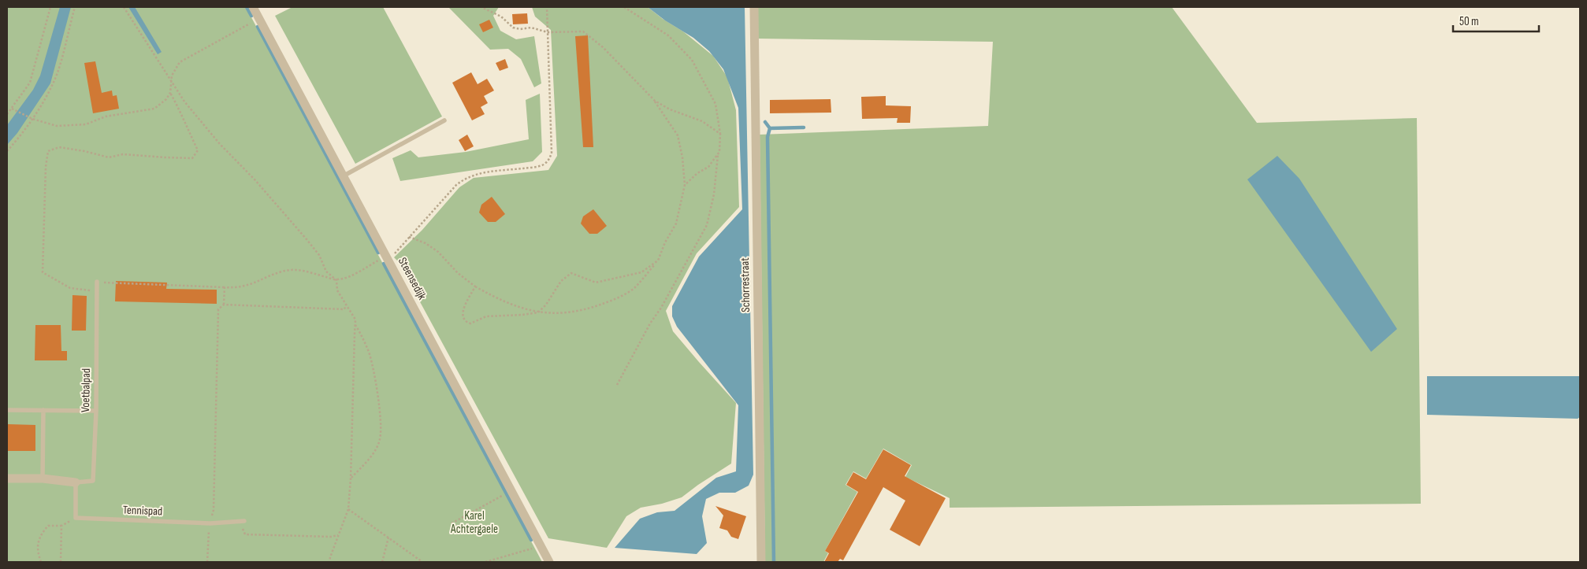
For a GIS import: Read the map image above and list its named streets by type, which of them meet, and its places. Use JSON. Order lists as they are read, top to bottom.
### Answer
{
  "streets": {
    "street": ["Steensedijk", "Schorrestraat"],
    "lane": ["Voetbalpad", "Tennispad"]
  },
  "parks": ["Karel Achtergaele"],
  "scale_bar": "50 m"
}
